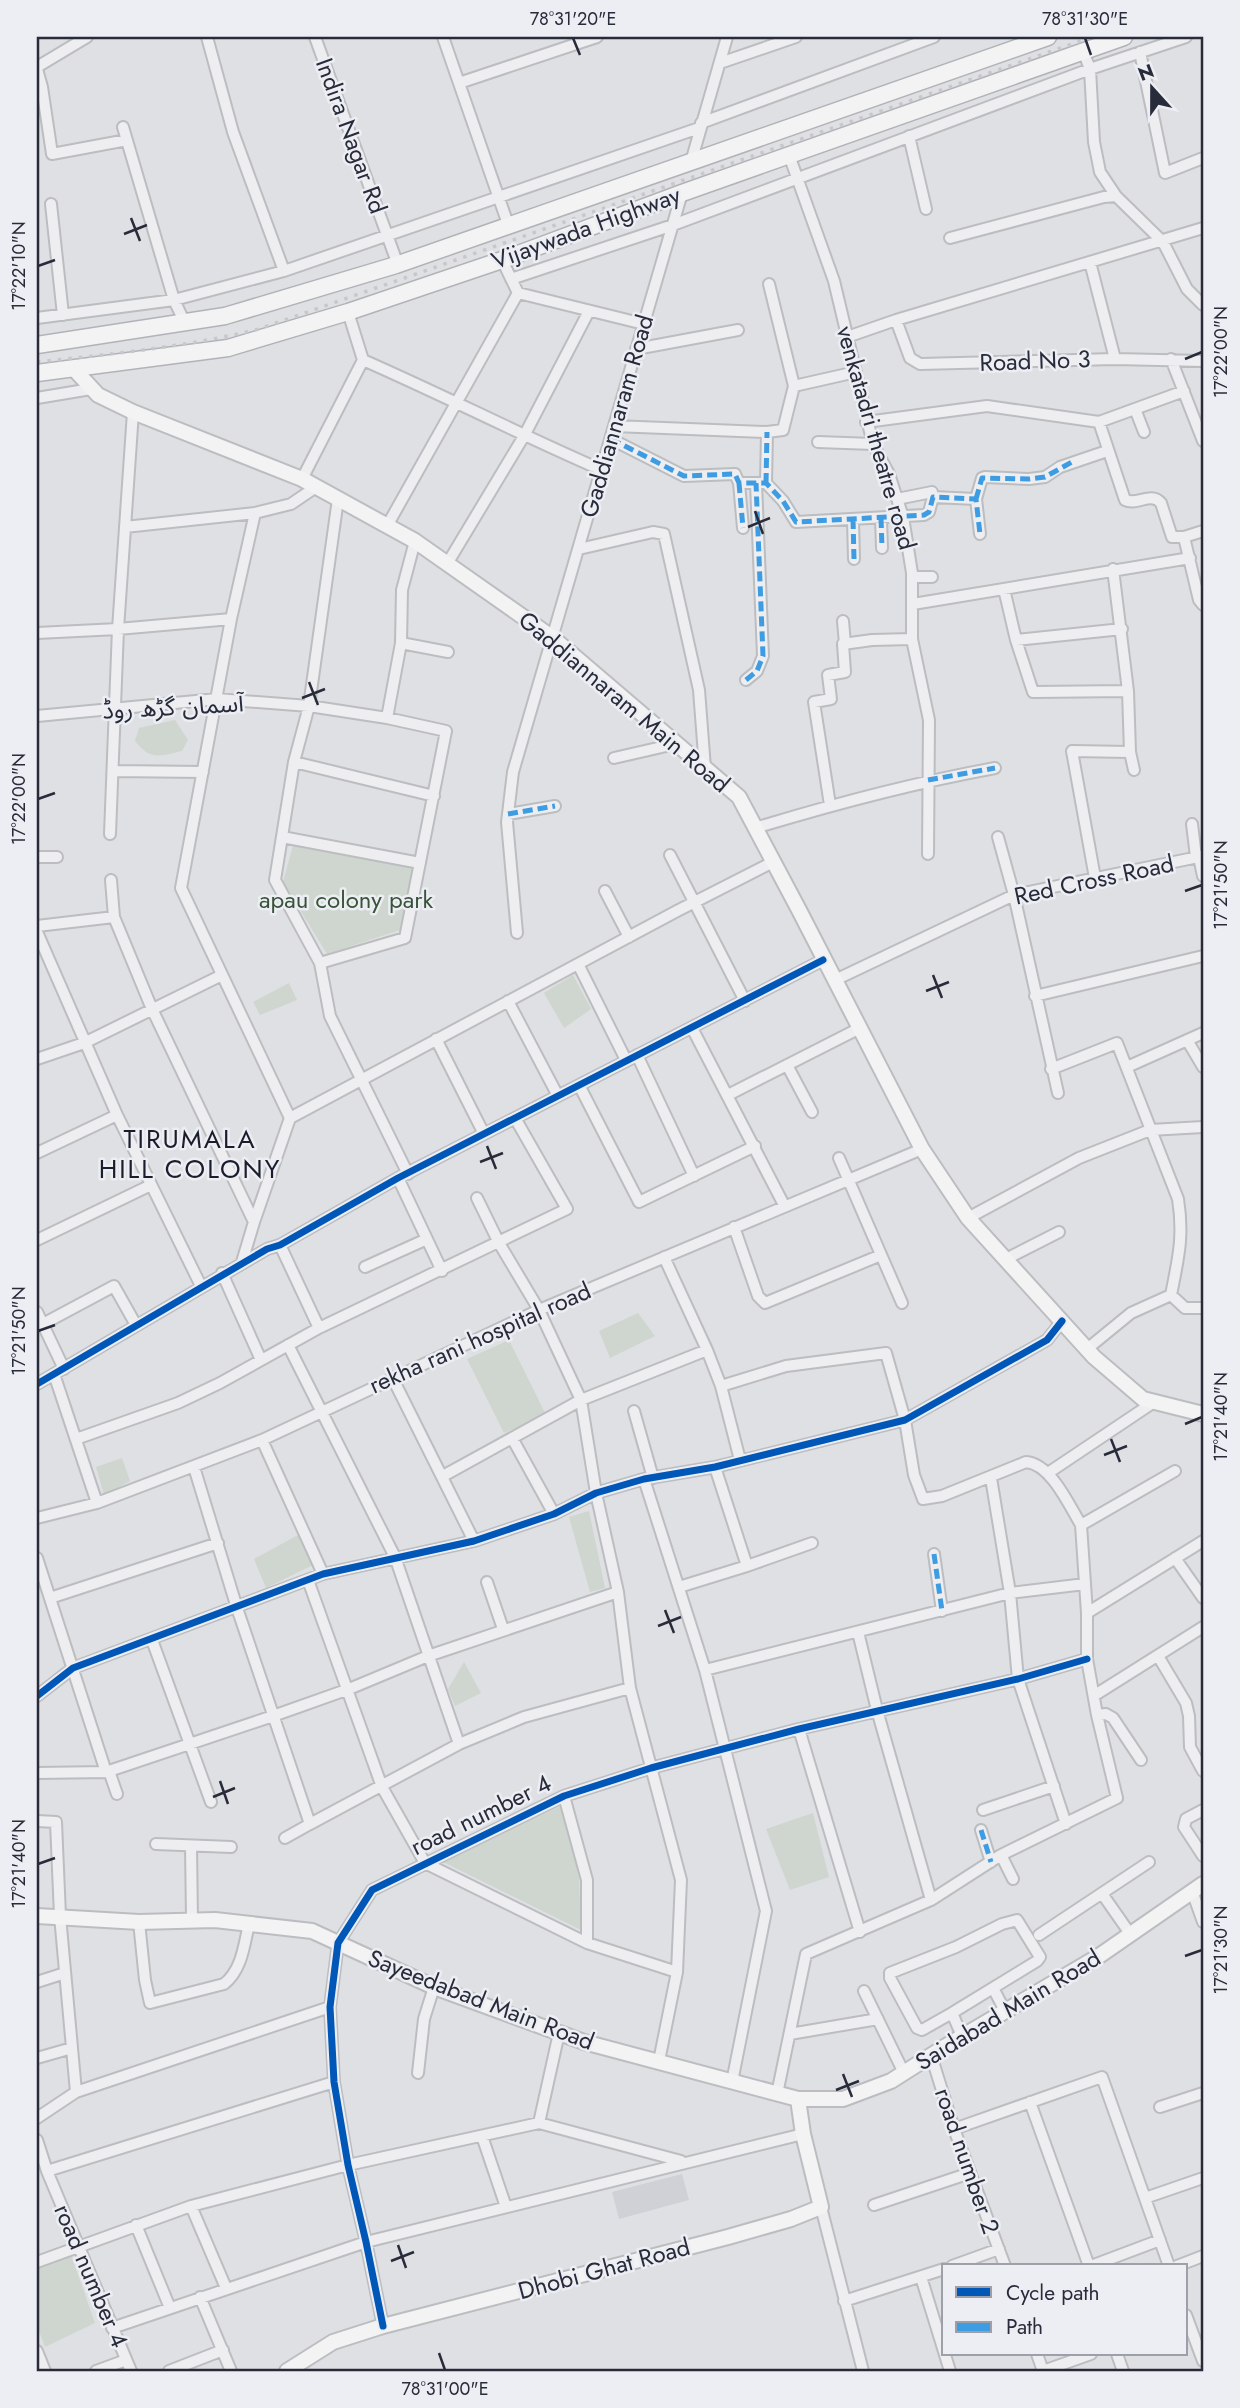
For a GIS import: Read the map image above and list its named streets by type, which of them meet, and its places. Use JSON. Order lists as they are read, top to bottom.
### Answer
{
  "streets": {
    "highway": ["Vijaywada Highway"],
    "main road": [
      "Gaddiannaram Main Road",
      "Sayeedabad Main Road",
      "Saidabad Main Road",
      "Dhobi Ghat Road"
    ],
    "street": [
      "Indira Nagar Rd",
      "Road No 3",
      "Gaddiannaram Road",
      "venkatadri theatre road",
      "آسمان گڑھ روڈ",
      "Red Cross Road",
      "rekha rani hospital road",
      "road number 4",
      "road number 2"
    ]
  },
  "crossings": [
    ["Indira Nagar Rd", "Vijaywada Highway"],
    ["Vijaywada Highway", "Gaddiannaram Road"],
    ["Vijaywada Highway", "venkatadri theatre road"],
    ["Vijaywada Highway", "Gaddiannaram Main Road"],
    ["Gaddiannaram Road", "Gaddiannaram Main Road"],
    ["Gaddiannaram Main Road", "Red Cross Road"],
    ["Gaddiannaram Main Road", "rekha rani hospital road"],
    ["road number 4", "Sayeedabad Main Road"],
    ["road number 4", "Dhobi Ghat Road"],
    ["Sayeedabad Main Road", "Saidabad Main Road"],
    ["Saidabad Main Road", "road number 2"]
  ],
  "districts": ["TIRUMALA HILL COLONY"],
  "parks": ["apau colony park"],
  "legend": ["Cycle path", "Path"],
  "north": "top",
  "coordinates": [
    "78°31'20\"E",
    "78°31'30\"E",
    "17°22'10\"N",
    "17°22'00\"N",
    "17°21'50\"N",
    "17°21'40\"N",
    "17°21'30\"N",
    "78°31'00\"E"
  ]
}
